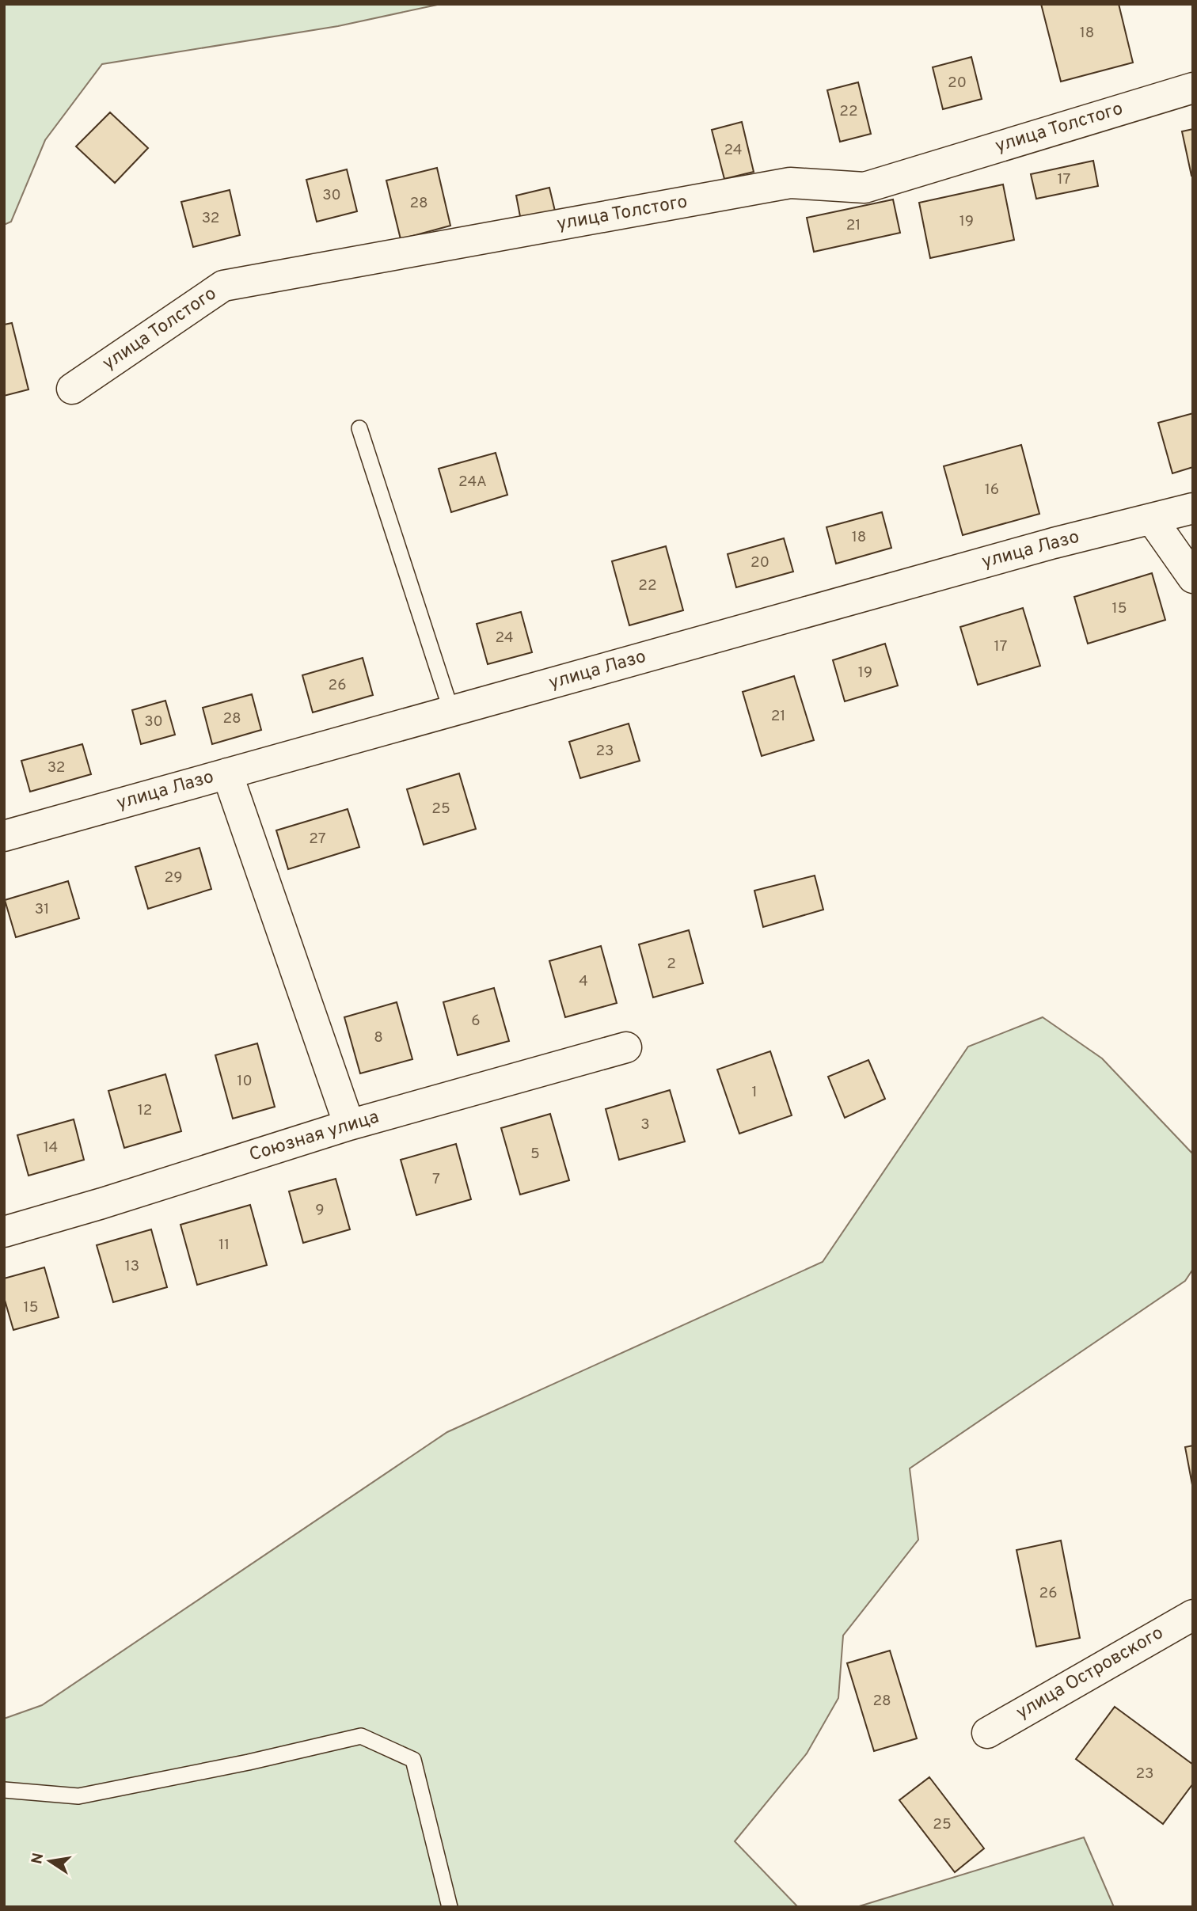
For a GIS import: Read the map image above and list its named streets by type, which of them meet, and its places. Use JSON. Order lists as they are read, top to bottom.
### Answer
{
  "streets": {
    "street": [
      "улица Толстого",
      "улица Лазо",
      "Союзная улица",
      "улица Островского"
    ]
  },
  "house_numbers": [
    "18",
    "20",
    "22",
    "24",
    "17",
    "30",
    "28",
    "32",
    "19",
    "21",
    "24А",
    "16",
    "18",
    "20",
    "22",
    "15",
    "24",
    "17",
    "19",
    "26",
    "21",
    "28",
    "30",
    "23",
    "32",
    "25",
    "27",
    "29",
    "31",
    "2",
    "4",
    "6",
    "8",
    "10",
    "1",
    "12",
    "3",
    "14",
    "5",
    "7",
    "9",
    "11",
    "13",
    "15",
    "26",
    "28",
    "23",
    "25"
  ],
  "north": "left"
}
